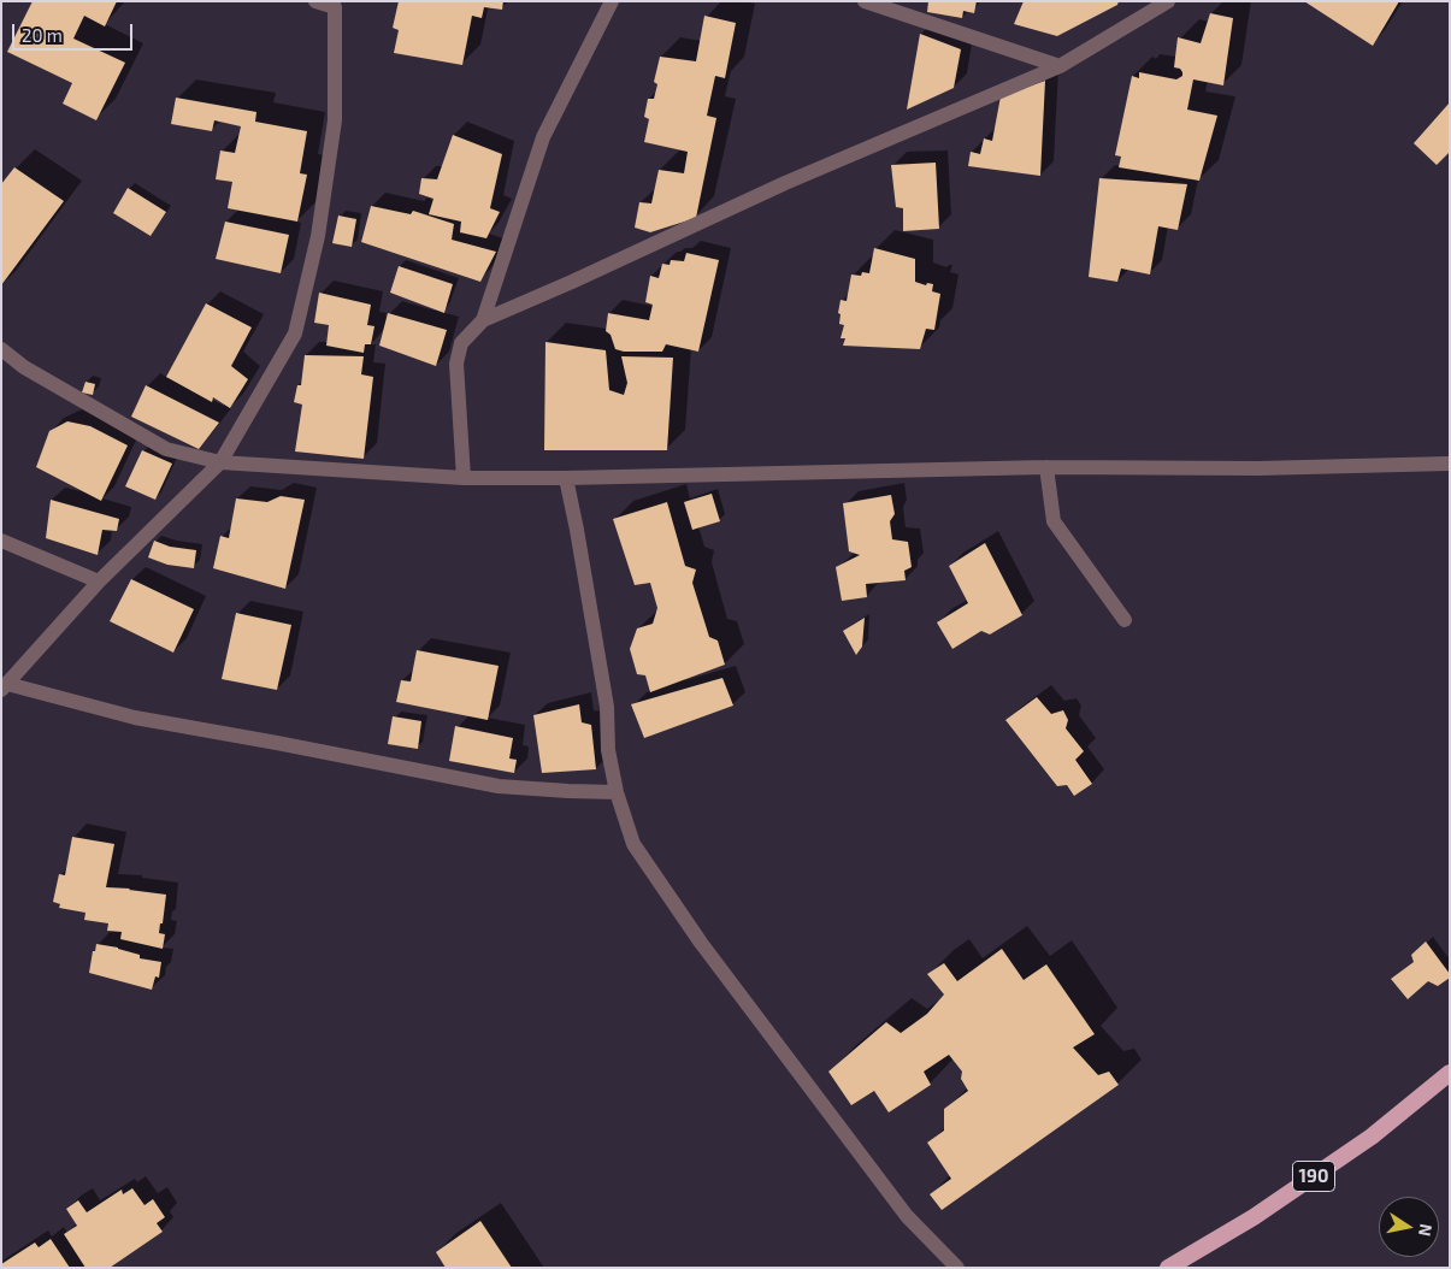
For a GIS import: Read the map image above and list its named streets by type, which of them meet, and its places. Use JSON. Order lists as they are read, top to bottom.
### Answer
{
  "streets": {
    "highway": ["190"]
  },
  "scale_bar": "20 m",
  "north": "right"
}
